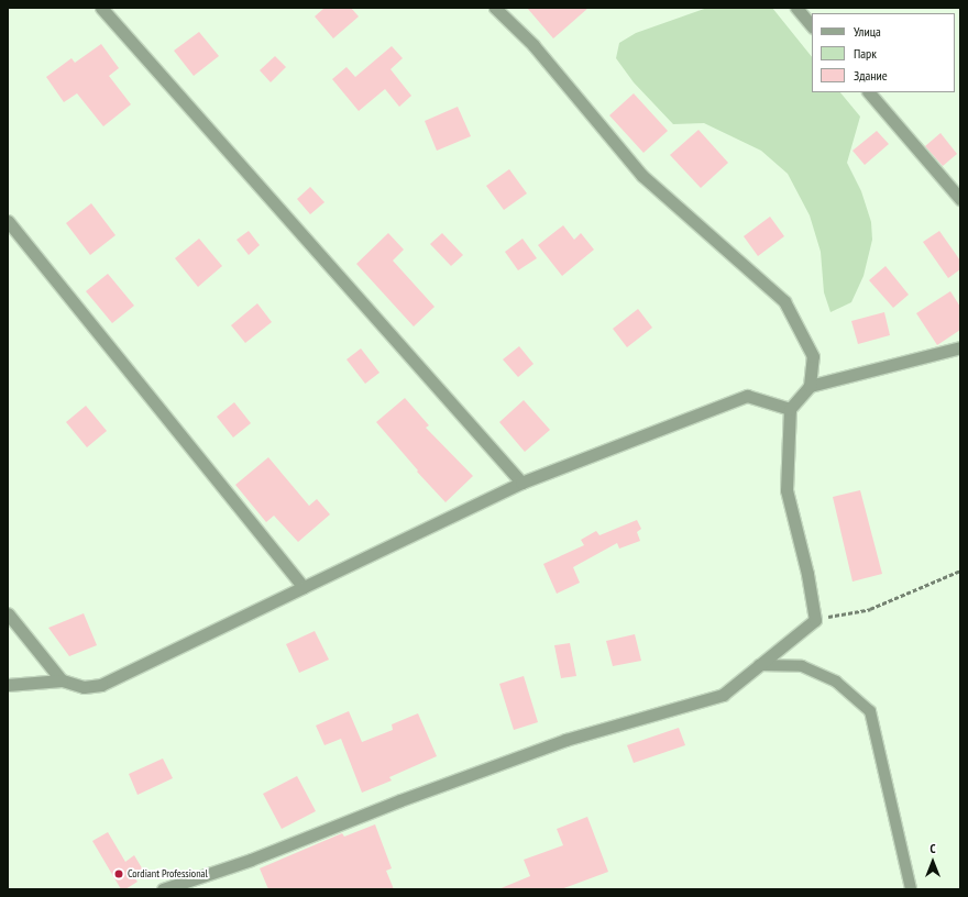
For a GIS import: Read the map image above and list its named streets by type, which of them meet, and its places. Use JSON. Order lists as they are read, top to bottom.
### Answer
{
  "places": ["Cordiant Professional"],
  "legend": ["Улица", "Парк", "Здание"],
  "north": "top"
}
